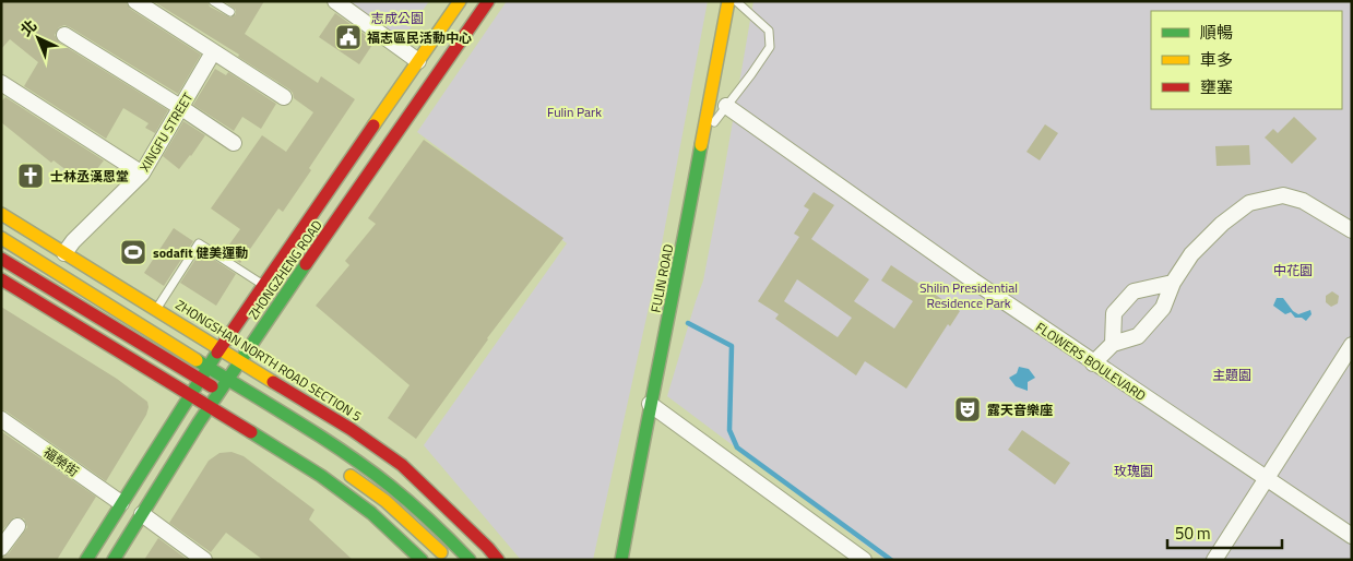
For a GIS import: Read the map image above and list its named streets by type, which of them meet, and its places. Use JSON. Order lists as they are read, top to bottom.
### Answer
{
  "streets": {
    "main road": ["ZHONGZHENG ROAD", "FULIN ROAD", "ZHONGSHAN NORTH ROAD SECTION 5"],
    "street": ["XINGFU STREET", "FLOWERS BOULEVARD", "福榮街"]
  },
  "crossings": [
    ["XINGFU STREET", "ZHONGSHAN NORTH ROAD SECTION 5"],
    ["ZHONGZHENG ROAD", "ZHONGSHAN NORTH ROAD SECTION 5"],
    ["ZHONGZHENG ROAD", "福榮街"]
  ],
  "parks": [
    "志成公園",
    "Fulin Park",
    "中花園",
    "Shilin Presidential Residence Park",
    "主題園",
    "玫瑰園"
  ],
  "places": {
    "public building": ["福志區民活動中心"],
    "church": ["士林丞漢恩堂"],
    "sports": ["sodafit 健美運動"],
    "theatre": ["露天音樂座"]
  },
  "legend": ["順暢", "車多", "壅塞"],
  "scale_bar": "50 m",
  "north": "top left"
}
